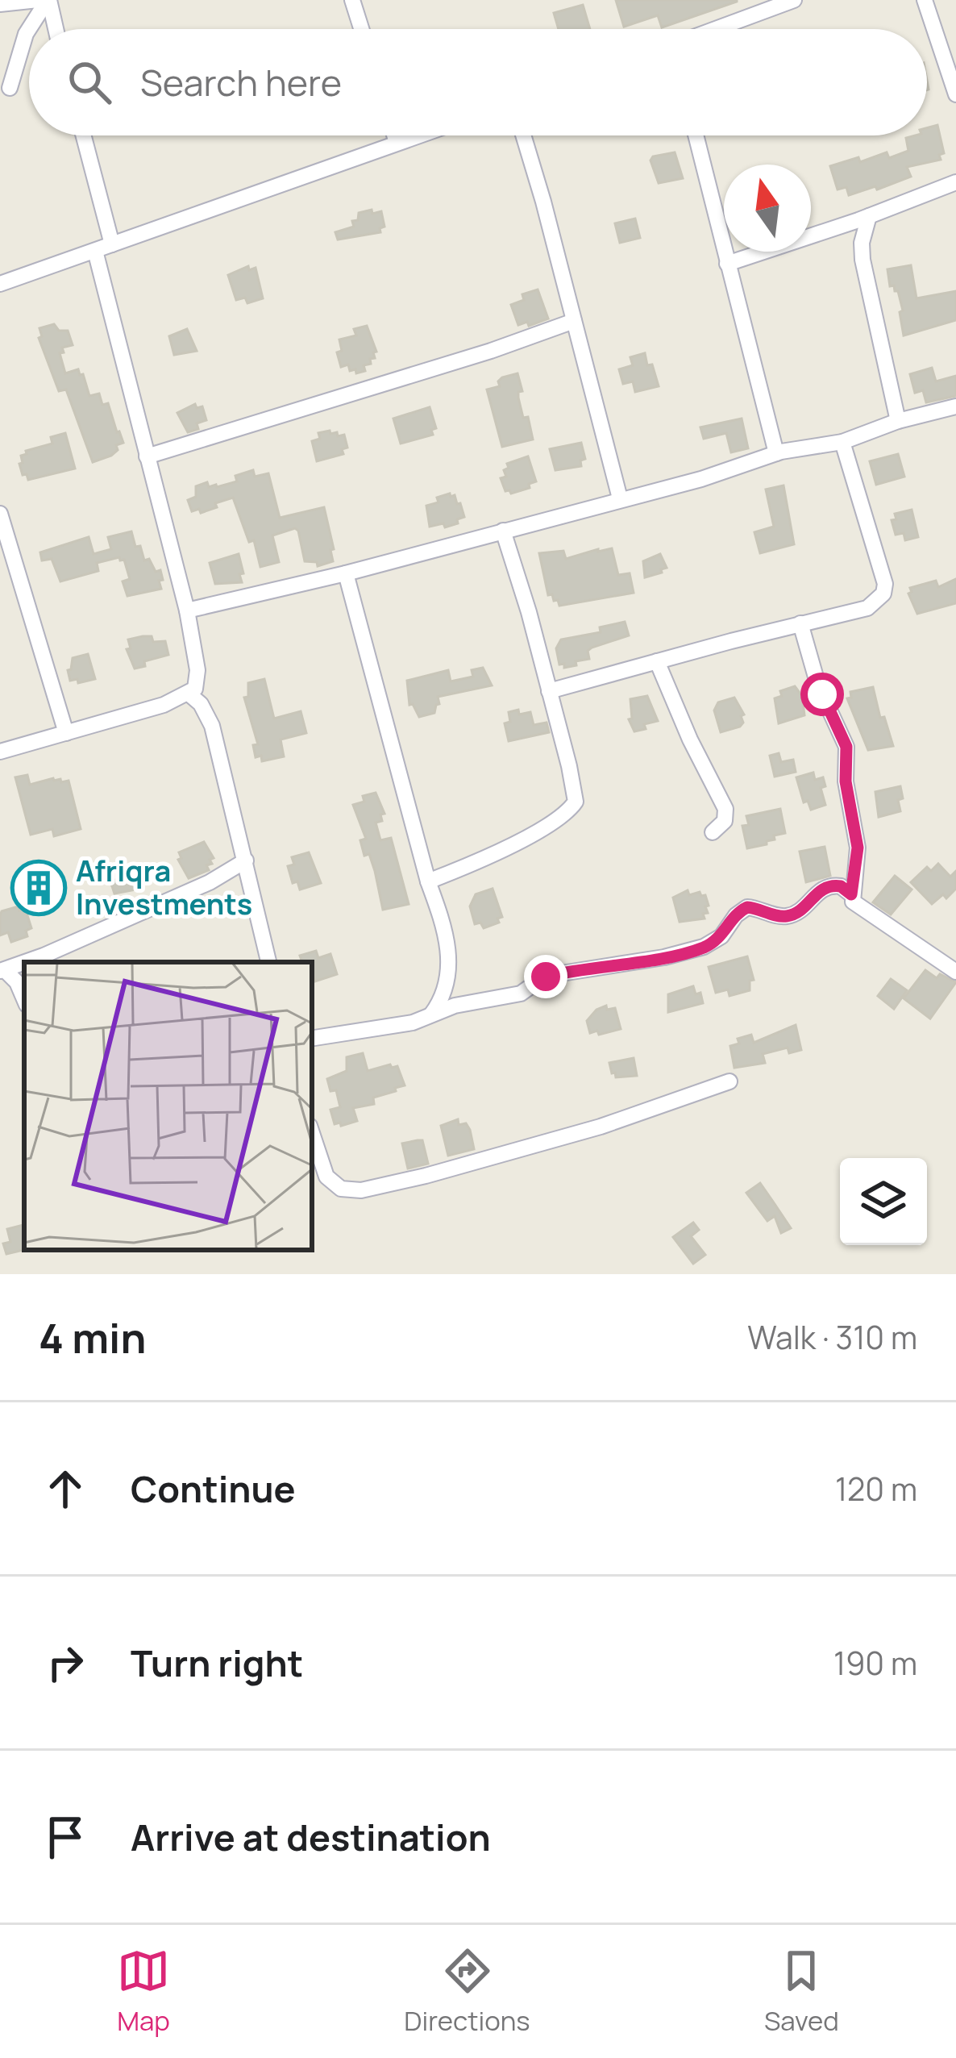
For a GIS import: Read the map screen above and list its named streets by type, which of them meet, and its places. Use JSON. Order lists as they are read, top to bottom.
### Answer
{
  "places": {
    "building": ["Afriqra Investments"]
  },
  "north": "top",
  "page": {
    "search": "Search here",
    "heading": ["4 min", "Walk · 310 m"],
    "list": [
      ["Continue", "120 m"],
      ["Turn right", "190 m"],
      "Arrive at destination"
    ],
    "nav": ["Map", "Directions", "Saved"]
  }
}
